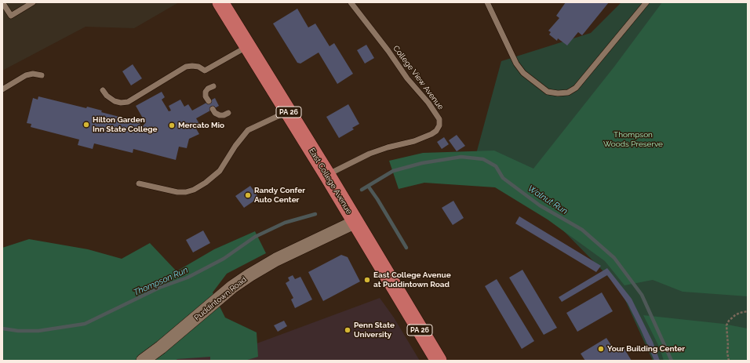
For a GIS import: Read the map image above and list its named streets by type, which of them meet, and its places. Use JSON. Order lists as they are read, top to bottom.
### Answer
{
  "streets": {
    "main road": ["PA 26", "East College Avenue"],
    "street": ["Puddintown Road"],
    "lane": ["College View Avenue"]
  },
  "crossings": [
    ["College View Avenue", "East College Avenue"],
    ["East College Avenue", "Puddintown Road"]
  ],
  "water": ["Walnut Run", "Thompson Run"],
  "parks": ["Thompson Woods Preserve"],
  "places": [
    "Hilton Garden Inn State College",
    "Mercato Mio",
    "Randy Confer Auto Center",
    "East College Avenue at Puddintown Road",
    "Penn State University",
    "Your Building Center"
  ]
}
